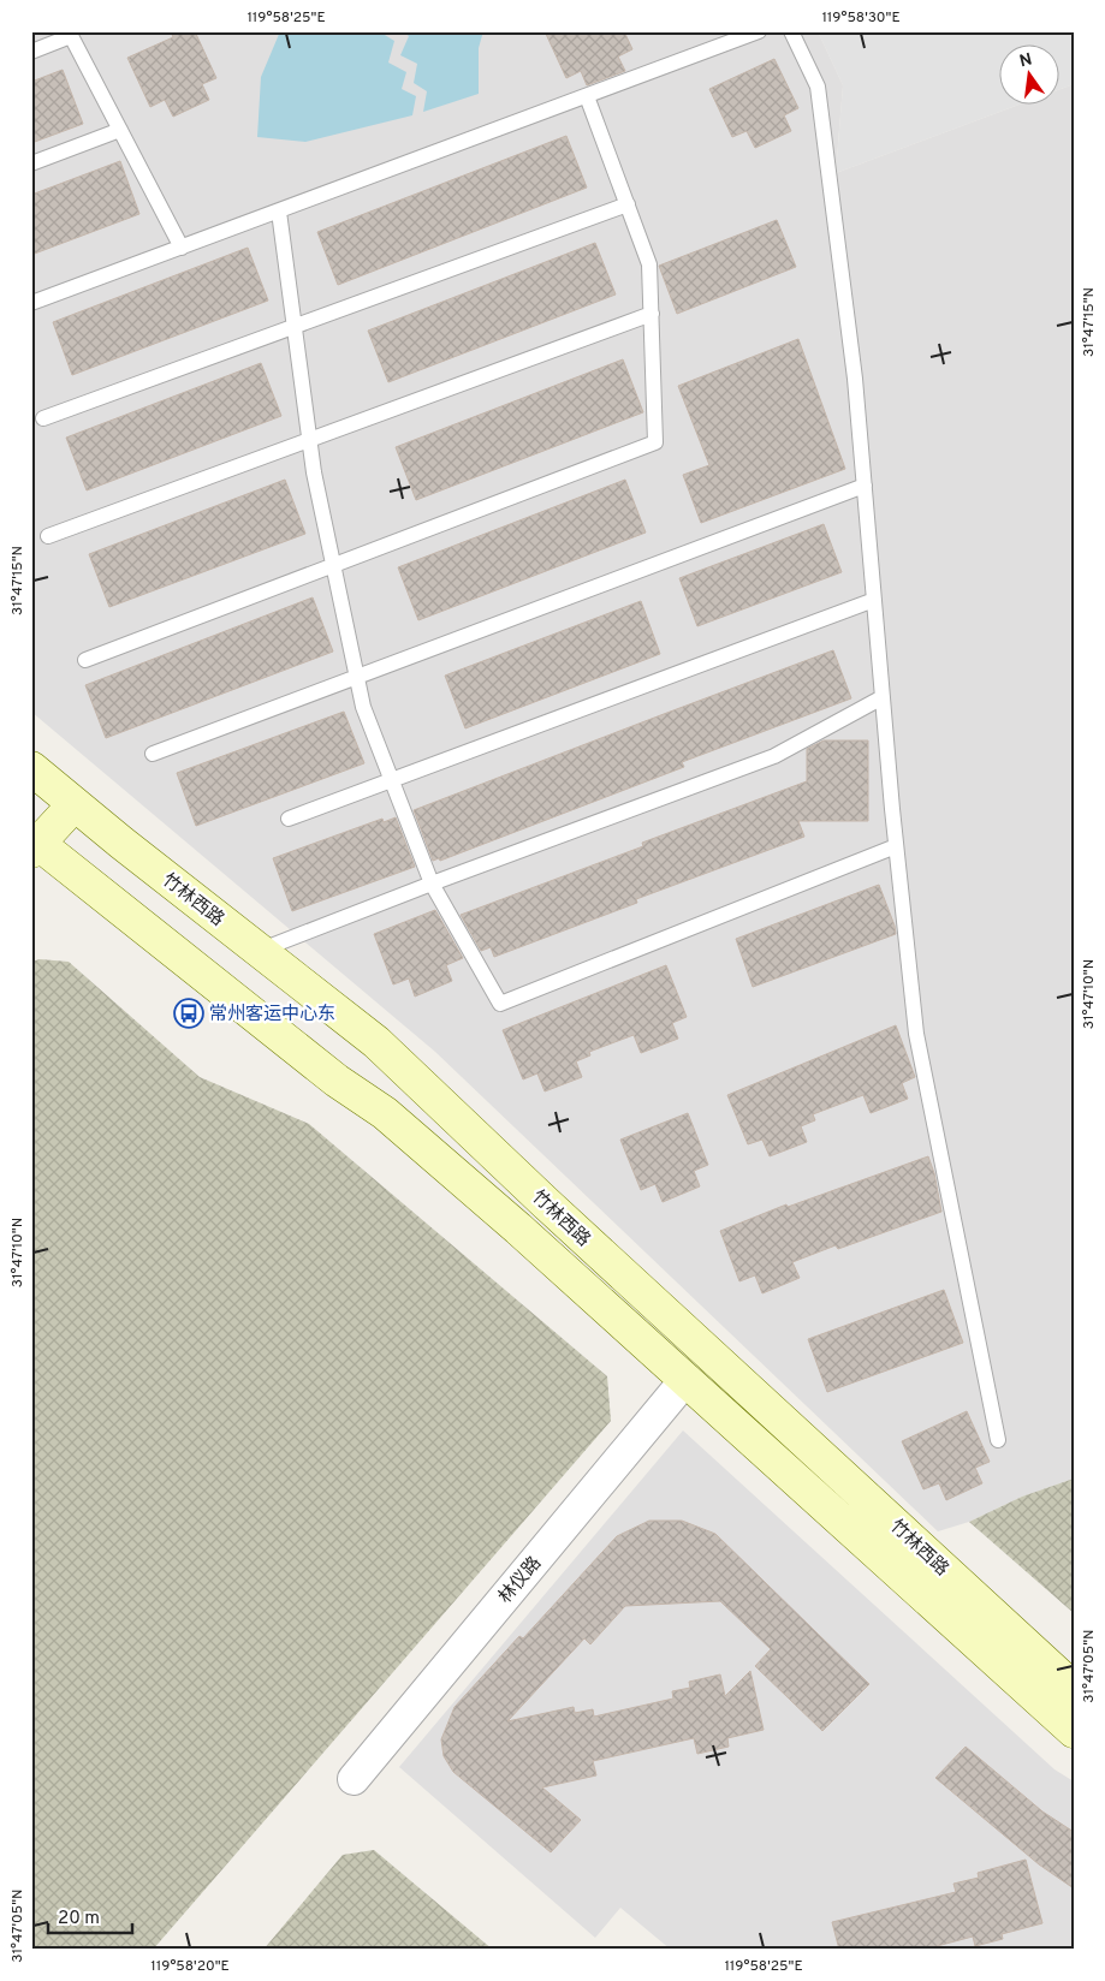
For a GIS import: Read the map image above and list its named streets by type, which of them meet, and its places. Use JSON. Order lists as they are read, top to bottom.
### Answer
{
  "streets": {
    "main road": ["竹林西路"],
    "street": ["林仪路"]
  },
  "crossings": [
    ["竹林西路", "林仪路"]
  ],
  "places": {
    "bus stop": ["常州客运中心东"]
  },
  "scale_bar": "20 m",
  "north": "top",
  "coordinates": [
    "119°58'25\"E",
    "119°58'30\"E",
    "31°47'15\"N",
    "31°47'10\"N",
    "31°47'05\"N",
    "119°58'20\"E"
  ]
}
